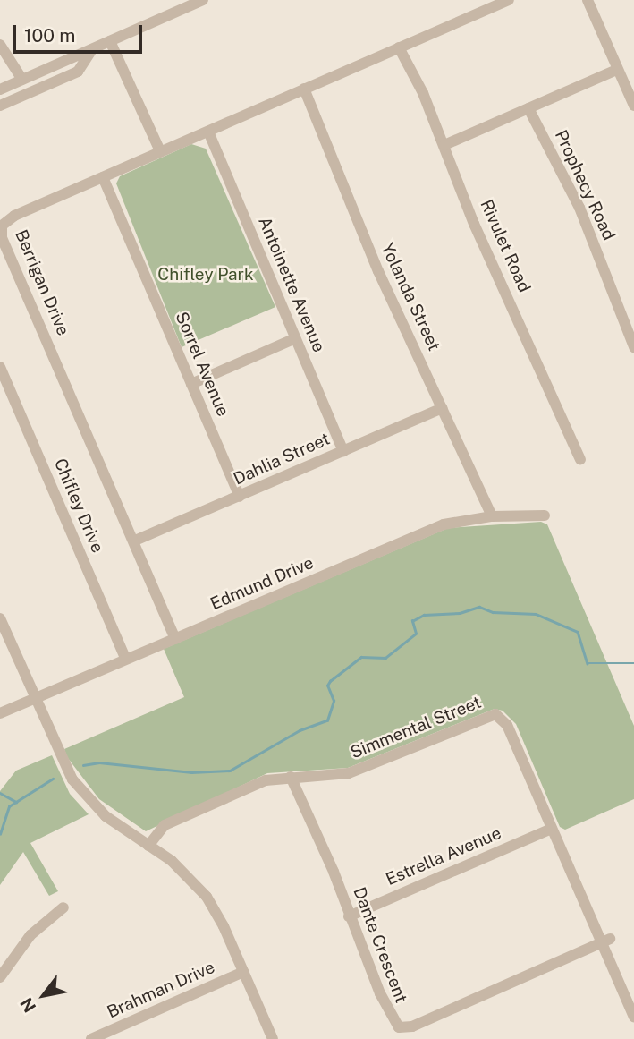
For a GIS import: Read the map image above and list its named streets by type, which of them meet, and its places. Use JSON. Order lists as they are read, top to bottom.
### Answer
{
  "streets": {
    "street": [
      "Prophecy Road",
      "Rivulet Road",
      "Berrigan Drive",
      "Antoinette Avenue",
      "Yolanda Street",
      "Sorrel Avenue",
      "Dahlia Street",
      "Chifley Drive",
      "Edmund Drive",
      "Simmental Street",
      "Estrella Avenue",
      "Dante Crescent",
      "Brahman Drive"
    ]
  },
  "crossings": [
    ["Rivulet Road", "Berrigan Drive"],
    ["Berrigan Drive", "Antoinette Avenue"],
    ["Berrigan Drive", "Yolanda Street"],
    ["Berrigan Drive", "Sorrel Avenue"],
    ["Berrigan Drive", "Dahlia Street"],
    ["Berrigan Drive", "Edmund Drive"],
    ["Antoinette Avenue", "Dahlia Street"],
    ["Yolanda Street", "Dahlia Street"],
    ["Yolanda Street", "Edmund Drive"],
    ["Sorrel Avenue", "Dahlia Street"],
    ["Chifley Drive", "Edmund Drive"],
    ["Simmental Street", "Estrella Avenue"],
    ["Simmental Street", "Dante Crescent"],
    ["Estrella Avenue", "Dante Crescent"]
  ],
  "parks": ["Chifley Park"],
  "scale_bar": "100 m",
  "north": "bottom left"
}
